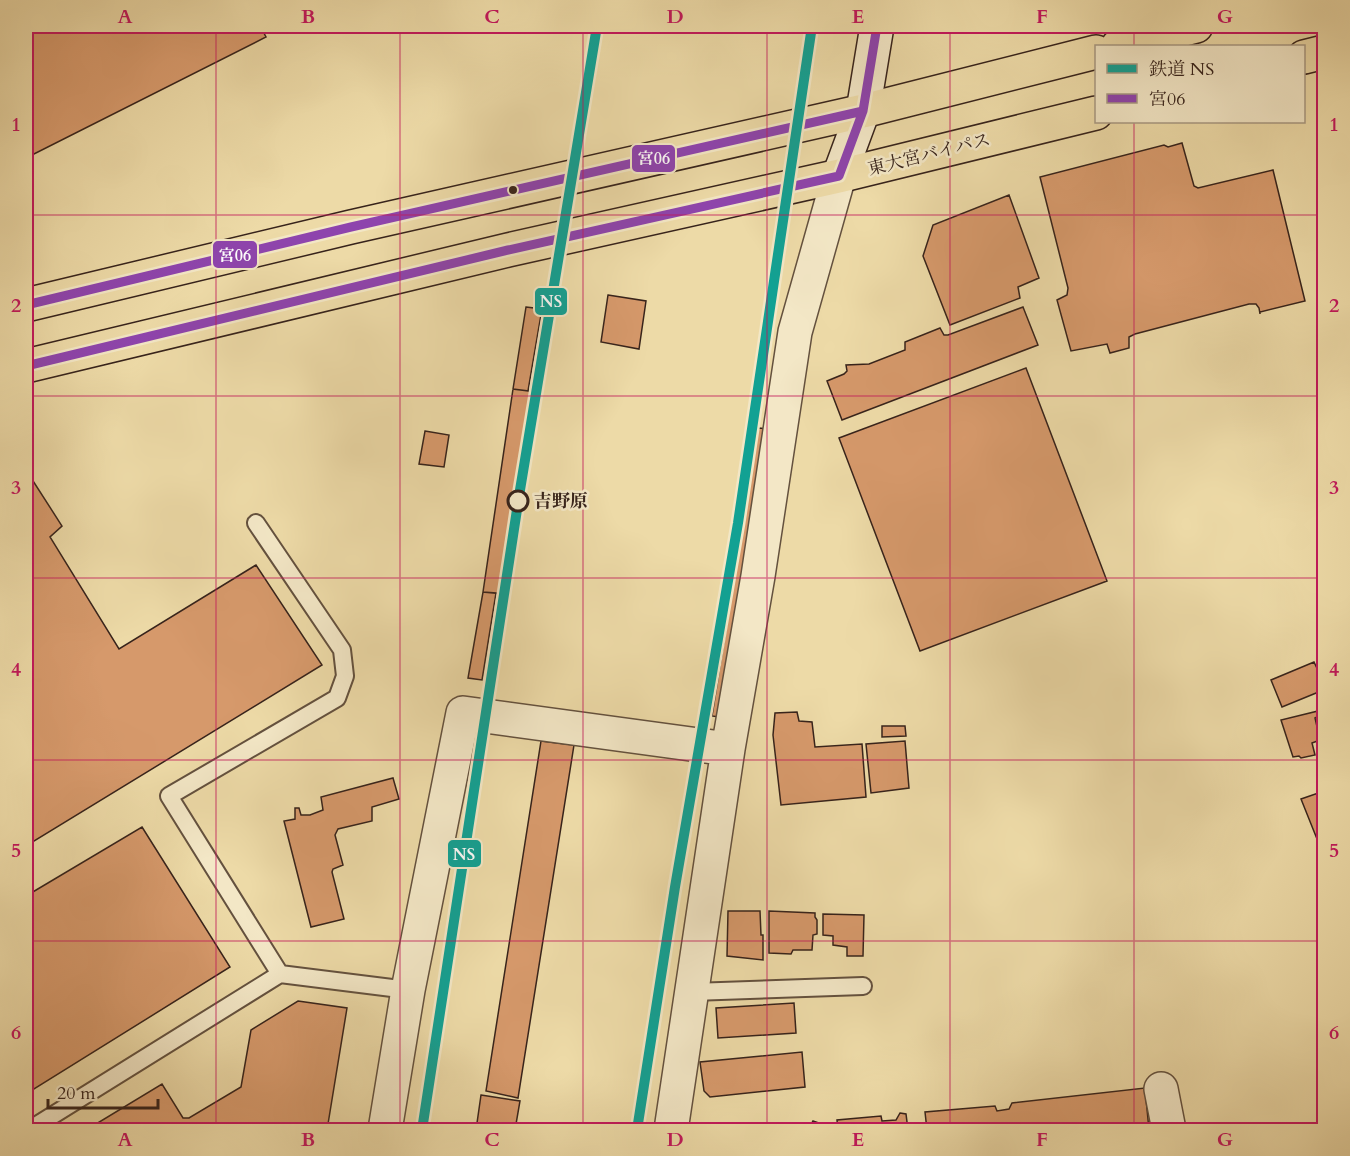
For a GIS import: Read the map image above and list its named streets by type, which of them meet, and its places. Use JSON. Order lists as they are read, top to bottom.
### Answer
{
  "streets": {
    "highway": ["東大宮バイパス"]
  },
  "places": ["吉野原"],
  "lines": ["rail line NS", "transit line 宮06"],
  "legend": ["鉄道 NS", "宮06"],
  "scale_bar": "20 m",
  "grid": {
    "columns": [
      "A",
      "B",
      "C",
      "D",
      "E",
      "F",
      "G"
    ],
    "rows": [
      "1",
      "2",
      "3",
      "4",
      "5",
      "6"
    ]
  }
}
